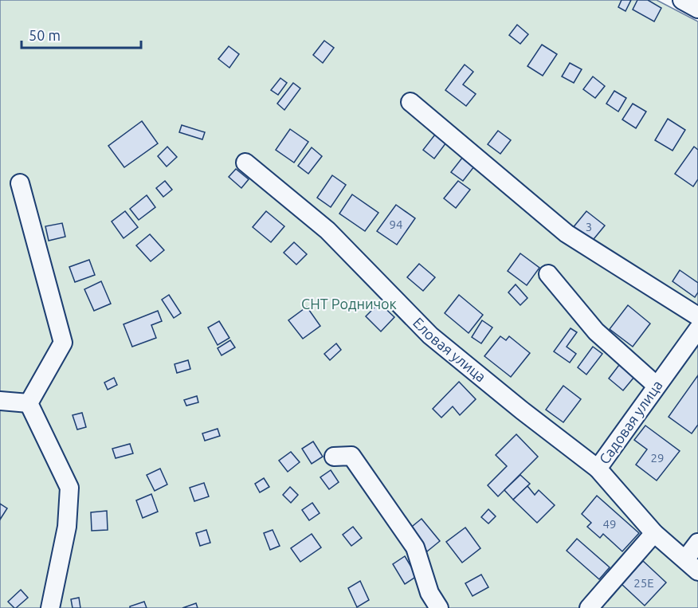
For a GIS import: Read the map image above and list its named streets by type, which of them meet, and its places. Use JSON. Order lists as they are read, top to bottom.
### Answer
{
  "streets": {
    "street": ["Еловая улица", "Садовая улица"]
  },
  "crossings": [
    ["Еловая улица", "Садовая улица"]
  ],
  "parks": ["СНТ Родничок"],
  "house_numbers": [
    "94",
    "3",
    "29",
    "49",
    "25Е"
  ],
  "scale_bar": "50 m"
}
